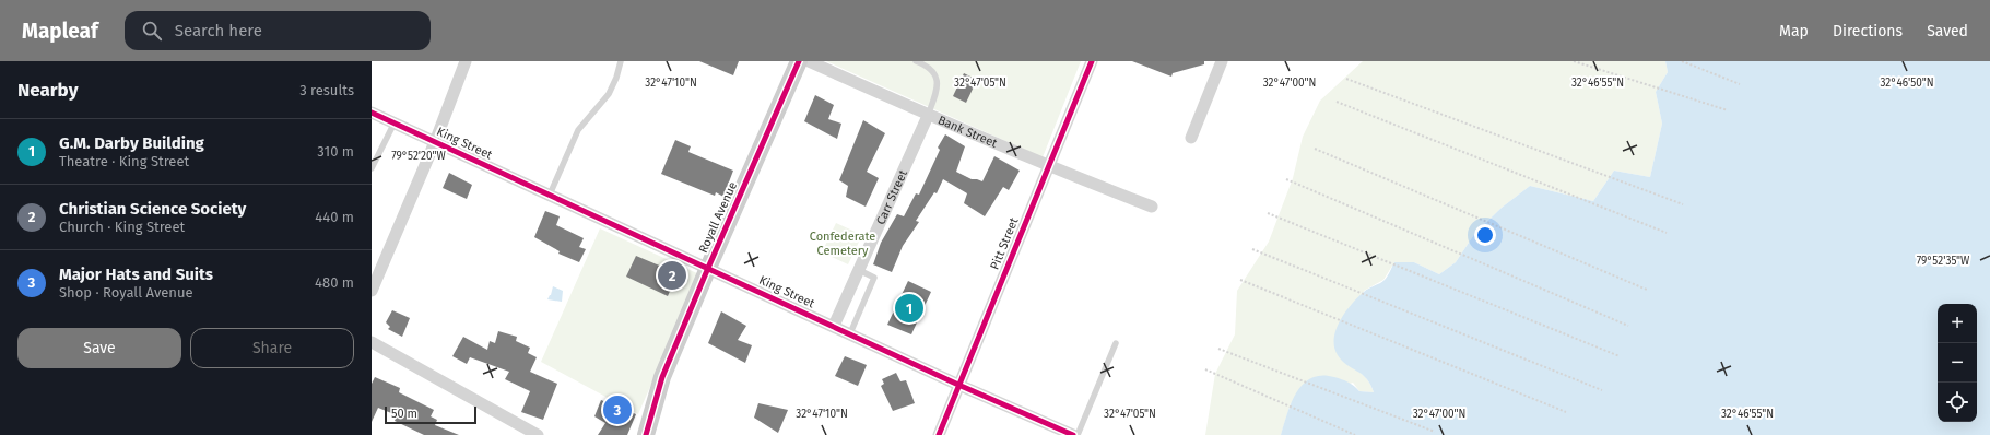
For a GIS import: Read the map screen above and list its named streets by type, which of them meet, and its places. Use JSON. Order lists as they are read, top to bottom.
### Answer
{
  "streets": {
    "street": [
      "Bank Street",
      "King Street",
      "Carr Street",
      "Royall Avenue",
      "Pitt Street"
    ]
  },
  "crossings": [
    ["Bank Street", "Carr Street"],
    ["Bank Street", "Pitt Street"],
    ["King Street", "Carr Street"],
    ["King Street", "Royall Avenue"],
    ["King Street", "Pitt Street"]
  ],
  "parks": ["Confederate Cemetery"],
  "scale_bar": "50 m",
  "page": {
    "header": "Mapleaf",
    "search": "Search here",
    "nav": ["Map", "Directions", "Saved"],
    "heading": ["Nearby", "3 results"],
    "list": [
      {
        "mark": "1",
        "name": "G.M. Darby Building",
        "note": "Theatre · King Street",
        "value": "310 m"
      },
      {
        "mark": "2",
        "name": "Christian Science Society",
        "note": "Church · King Street",
        "value": "440 m"
      },
      {
        "mark": "3",
        "name": "Major Hats and Suits",
        "note": "Shop · Royall Avenue",
        "value": "480 m"
      }
    ],
    "pins": ["2", "1", "3"],
    "map_buttons": ["+", "−"],
    "buttons": ["Save", "Share"],
    "scale": "50 m"
  },
  "coordinates": [
    "32°47'10\"N",
    "32°47'05\"N",
    "32°47'00\"N",
    "32°46'55\"N",
    "32°46'50\"N",
    "79°52'20\"W",
    "79°52'35\"W"
  ]
}
